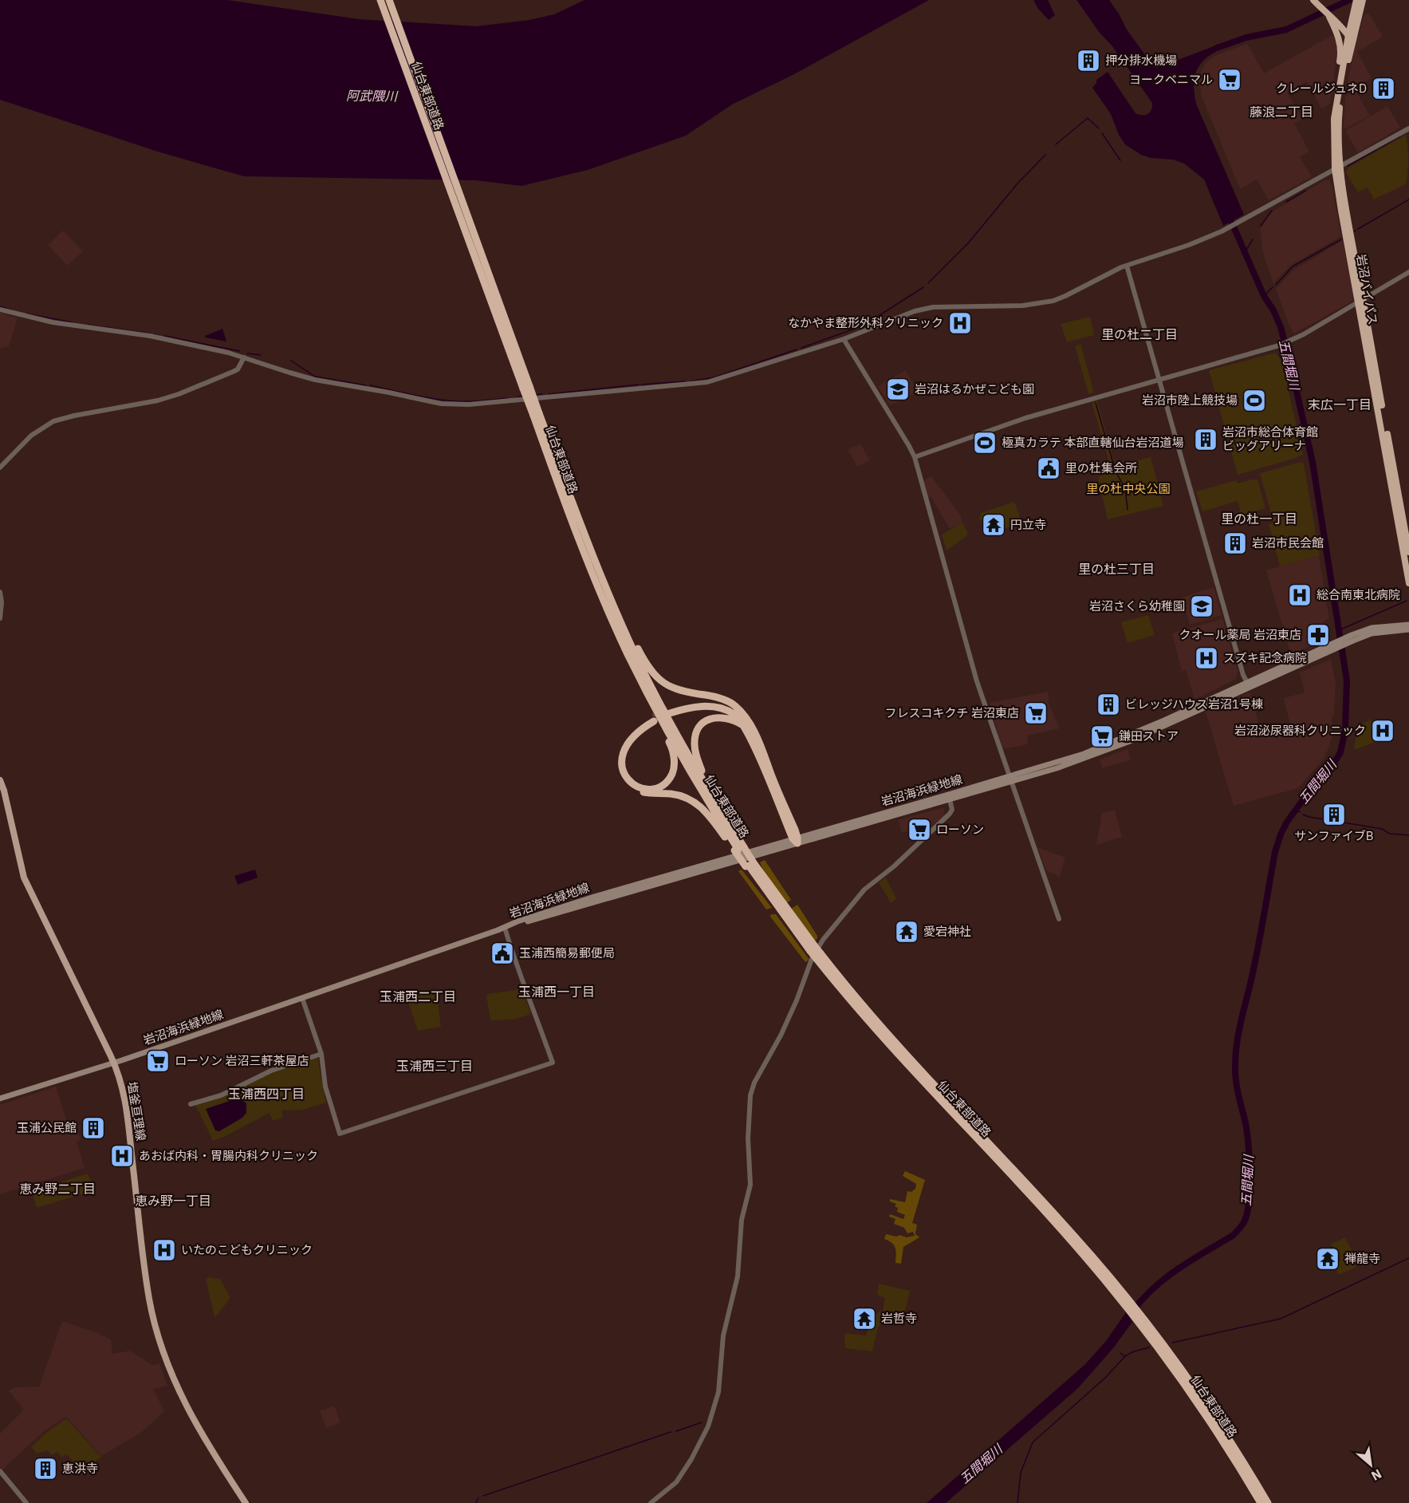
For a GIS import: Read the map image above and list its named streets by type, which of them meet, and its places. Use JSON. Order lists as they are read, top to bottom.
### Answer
{
  "streets": {
    "highway": ["仙台東部道路", "岩沼バイパス"],
    "main road": ["岩沼海浜緑地線", "塩釜亘理線"]
  },
  "crossings": [
    ["岩沼海浜緑地線", "塩釜亘理線"]
  ],
  "districts": [
    "藤浪二丁目",
    "里の杜二丁目",
    "末広一丁目",
    "里の杜一丁目",
    "里の杜三丁目",
    "玉浦西一丁目",
    "玉浦西二丁目",
    "玉浦西三丁目",
    "玉浦西四丁目",
    "恵み野二丁目",
    "恵み野一丁目"
  ],
  "water": ["阿武隈川", "五間堀川"],
  "parks": ["里の杜中央公園"],
  "places": {
    "building": [
      "押分排水機場",
      "クレールジュネD",
      "岩沼市総合体育館 ビッグアリーナ",
      "岩沼市民会館",
      "ビレッジハウス岩沼1号棟",
      "サンファイブB",
      "玉浦公民館",
      "恵洪寺"
    ],
    "supermarket": [
      "ヨークベニマル",
      "フレスコキクチ 岩沼東店",
      "鎌田ストア",
      "ローソン",
      "ローソン 岩沼三軒茶屋店"
    ],
    "hospital": [
      "なかやま整形外科クリニック",
      "総合南東北病院",
      "スズキ記念病院",
      "岩沼泌尿器科クリニック",
      "あおば内科・胃腸内科クリニック",
      "いたのこどもクリニック"
    ],
    "school or university": ["岩沼はるかぜこども園", "岩沼さくら幼稚園"],
    "sports": ["岩沼市陸上競技場", "極真カラテ 本部直轄仙台岩沼道場"],
    "public building": ["里の杜集会所", "玉浦西簡易郵便局"],
    "temple": [
      "円立寺",
      "愛宕神社",
      "禅龍寺",
      "岩哲寺"
    ],
    "pharmacy": ["クオール薬局 岩沼東店"]
  },
  "north": "bottom right"
}
